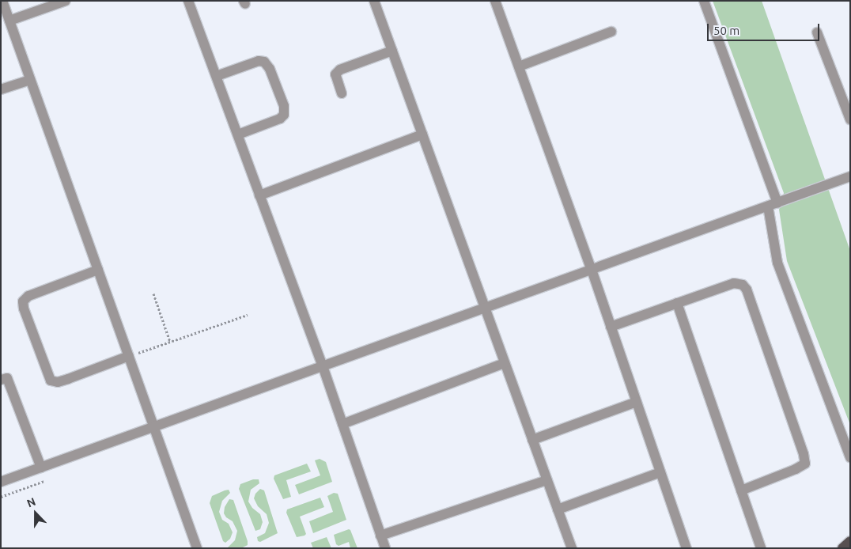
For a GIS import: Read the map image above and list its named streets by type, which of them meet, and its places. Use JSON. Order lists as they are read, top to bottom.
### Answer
{
  "scale_bar": "50 m",
  "north": "top"
}
